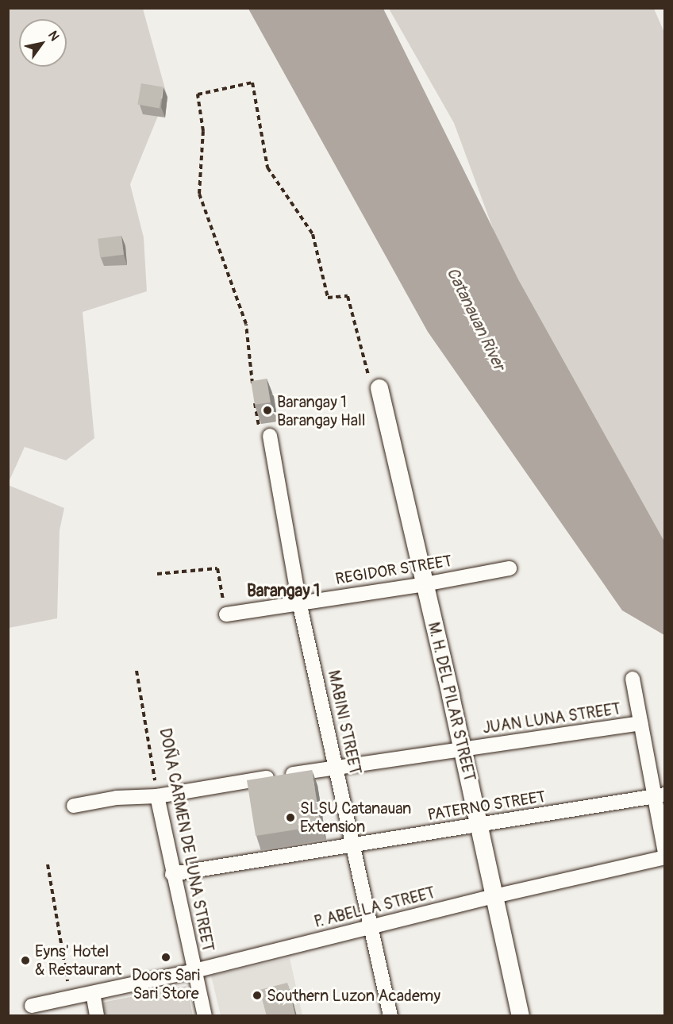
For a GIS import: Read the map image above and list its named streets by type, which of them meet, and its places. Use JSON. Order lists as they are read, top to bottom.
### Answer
{
  "streets": {
    "street": [
      "REGIDOR STREET",
      "M. H. DEL PILAR STREET",
      "JUAN LUNA STREET",
      "MABINI STREET",
      "PATERNO STREET",
      "DOÑA CARMEN DE LUNA STREET",
      "P. ABELLA STREET"
    ]
  },
  "crossings": [
    ["REGIDOR STREET", "M. H. DEL PILAR STREET"],
    ["REGIDOR STREET", "MABINI STREET"],
    ["M. H. DEL PILAR STREET", "JUAN LUNA STREET"],
    ["M. H. DEL PILAR STREET", "PATERNO STREET"],
    ["M. H. DEL PILAR STREET", "P. ABELLA STREET"],
    ["JUAN LUNA STREET", "MABINI STREET"],
    ["JUAN LUNA STREET", "DOÑA CARMEN DE LUNA STREET"],
    ["MABINI STREET", "PATERNO STREET"],
    ["MABINI STREET", "P. ABELLA STREET"],
    ["PATERNO STREET", "DOÑA CARMEN DE LUNA STREET"],
    ["DOÑA CARMEN DE LUNA STREET", "P. ABELLA STREET"]
  ],
  "districts": ["Barangay 1"],
  "water": ["Catanauan River"],
  "places": [
    "Barangay 1 Barangay Hall",
    "SLSU Catanauan Extension",
    "Doors Sari Sari Store",
    "Eyns' Hotel & Restaurant",
    "Southern Luzon Academy"
  ],
  "north": "top right"
}
